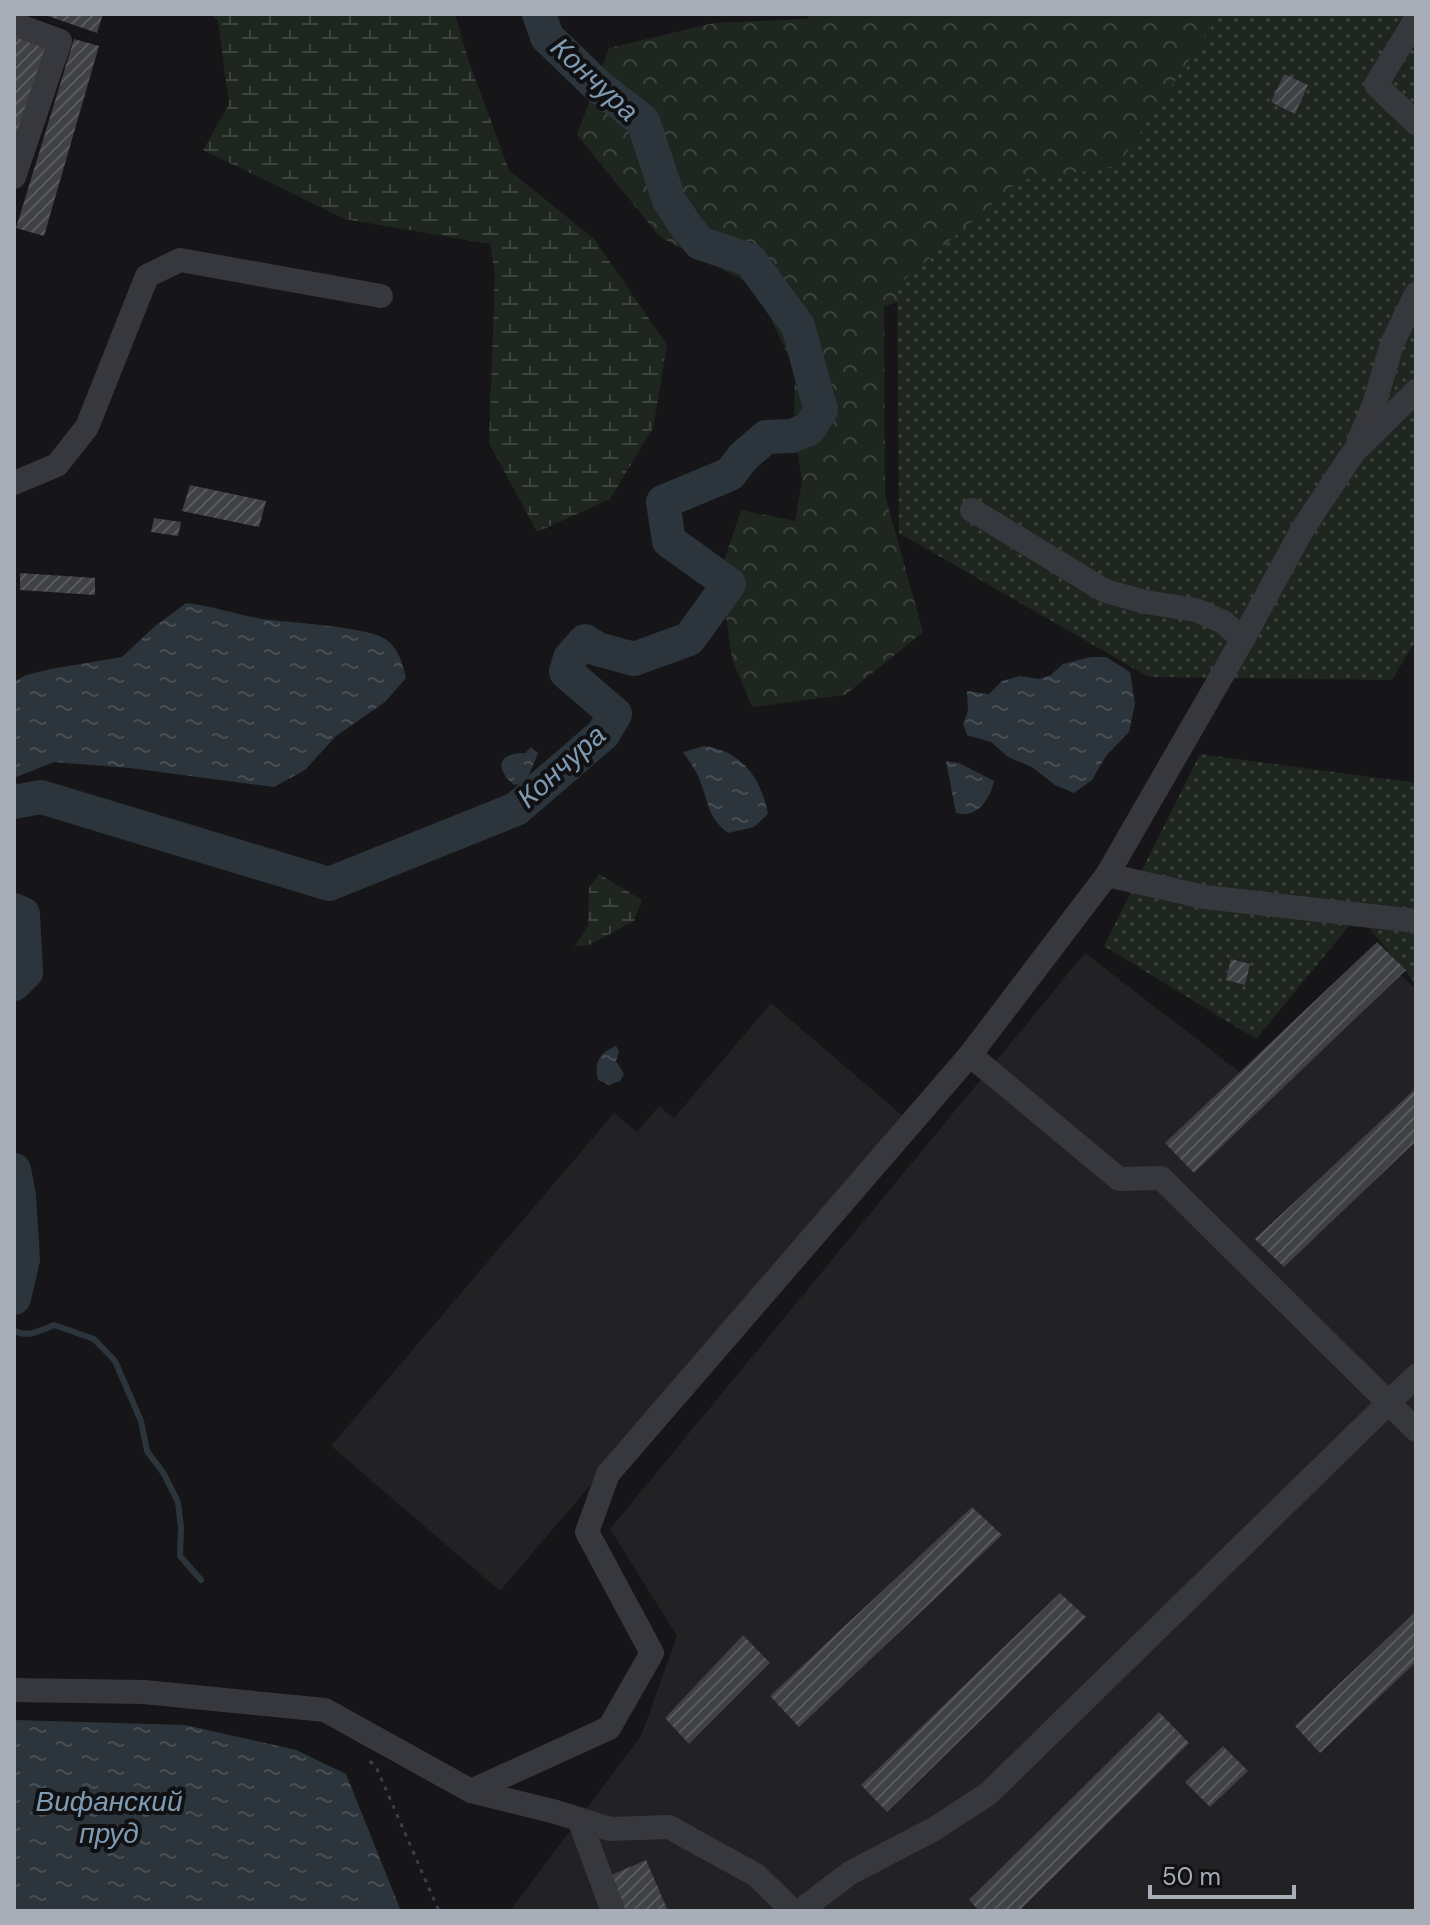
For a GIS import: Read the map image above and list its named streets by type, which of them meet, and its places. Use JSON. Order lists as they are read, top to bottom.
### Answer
{
  "water": ["Кончура", "Вифанский пруд"],
  "scale_bar": "50 m"
}
